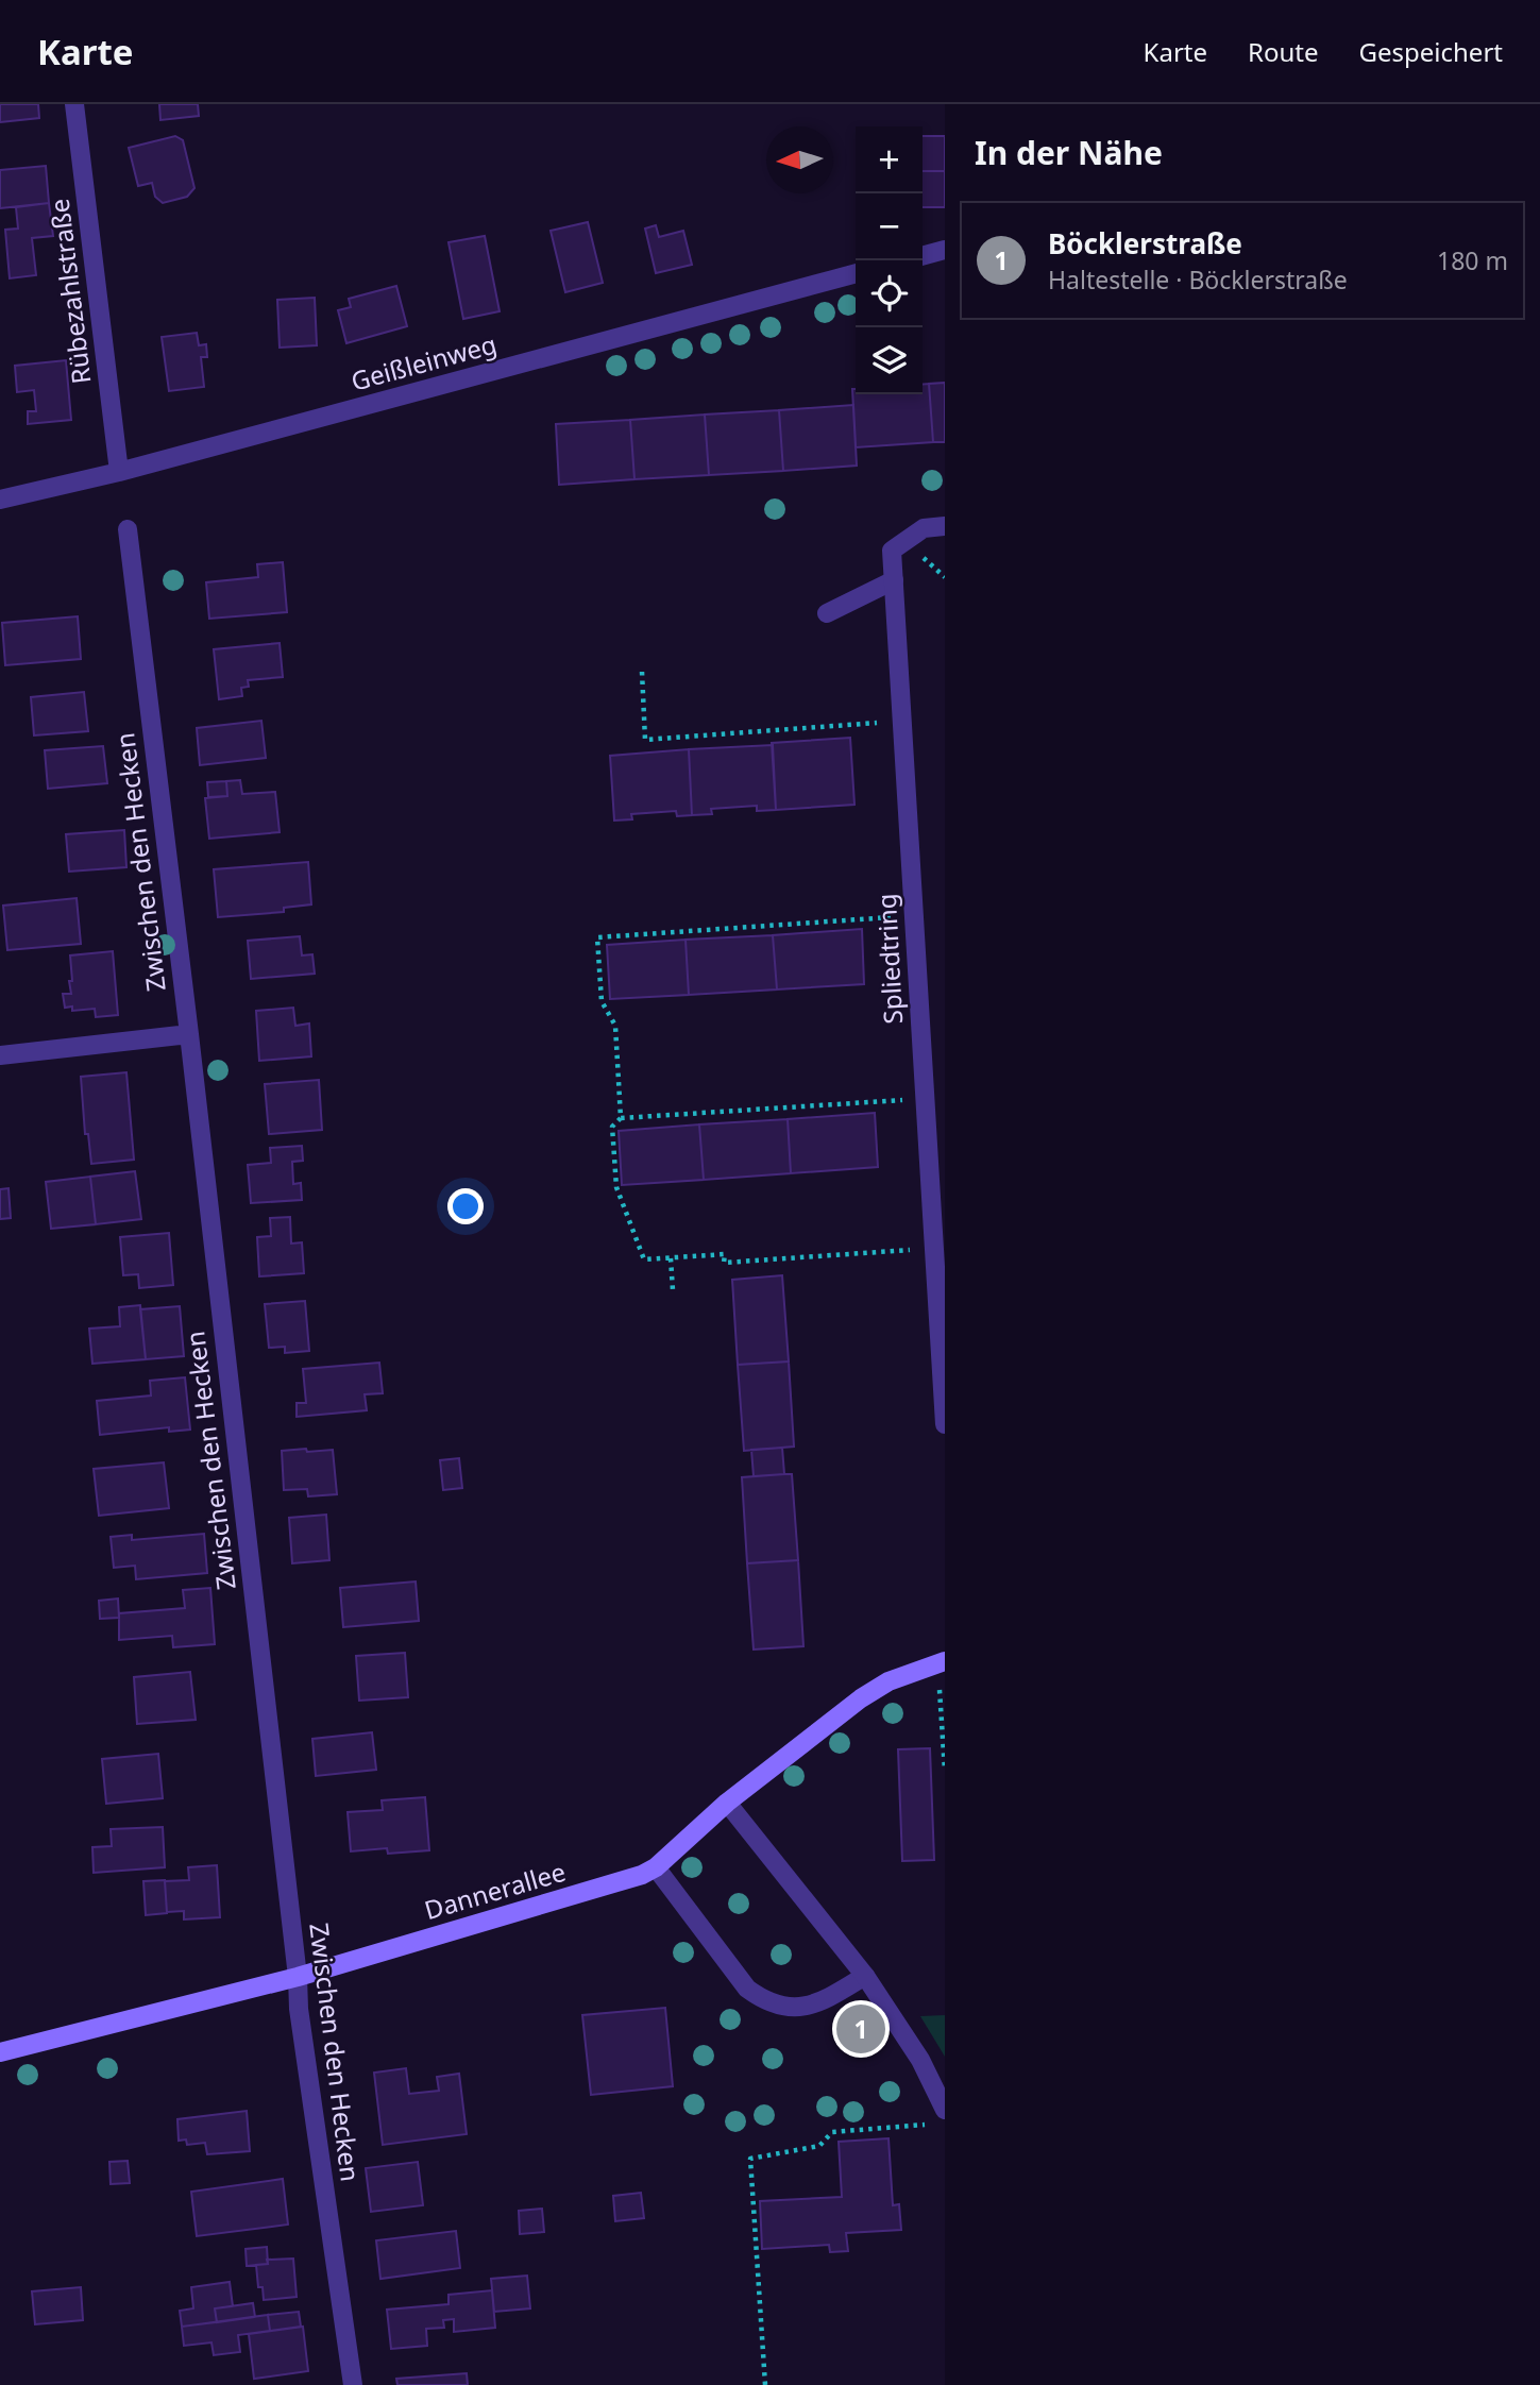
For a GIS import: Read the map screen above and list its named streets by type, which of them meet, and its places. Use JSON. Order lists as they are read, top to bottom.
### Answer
{
  "streets": {
    "street": [
      "Rübezahlstraße",
      "Geißleinweg",
      "Zwischen den Hecken",
      "Spliedtring",
      "Dannerallee"
    ]
  },
  "crossings": [
    ["Rübezahlstraße", "Geißleinweg"],
    ["Zwischen den Hecken", "Dannerallee"]
  ],
  "north": "left",
  "page": {
    "header": "Karte",
    "nav": ["Karte", "Route", "Gespeichert"],
    "heading": "In der Nähe",
    "map_buttons": ["+", "−"],
    "list": [
      {
        "mark": "1",
        "name": "Böcklerstraße",
        "note": "Haltestelle · Böcklerstraße",
        "value": "180 m"
      }
    ],
    "pins": "1"
  }
}
